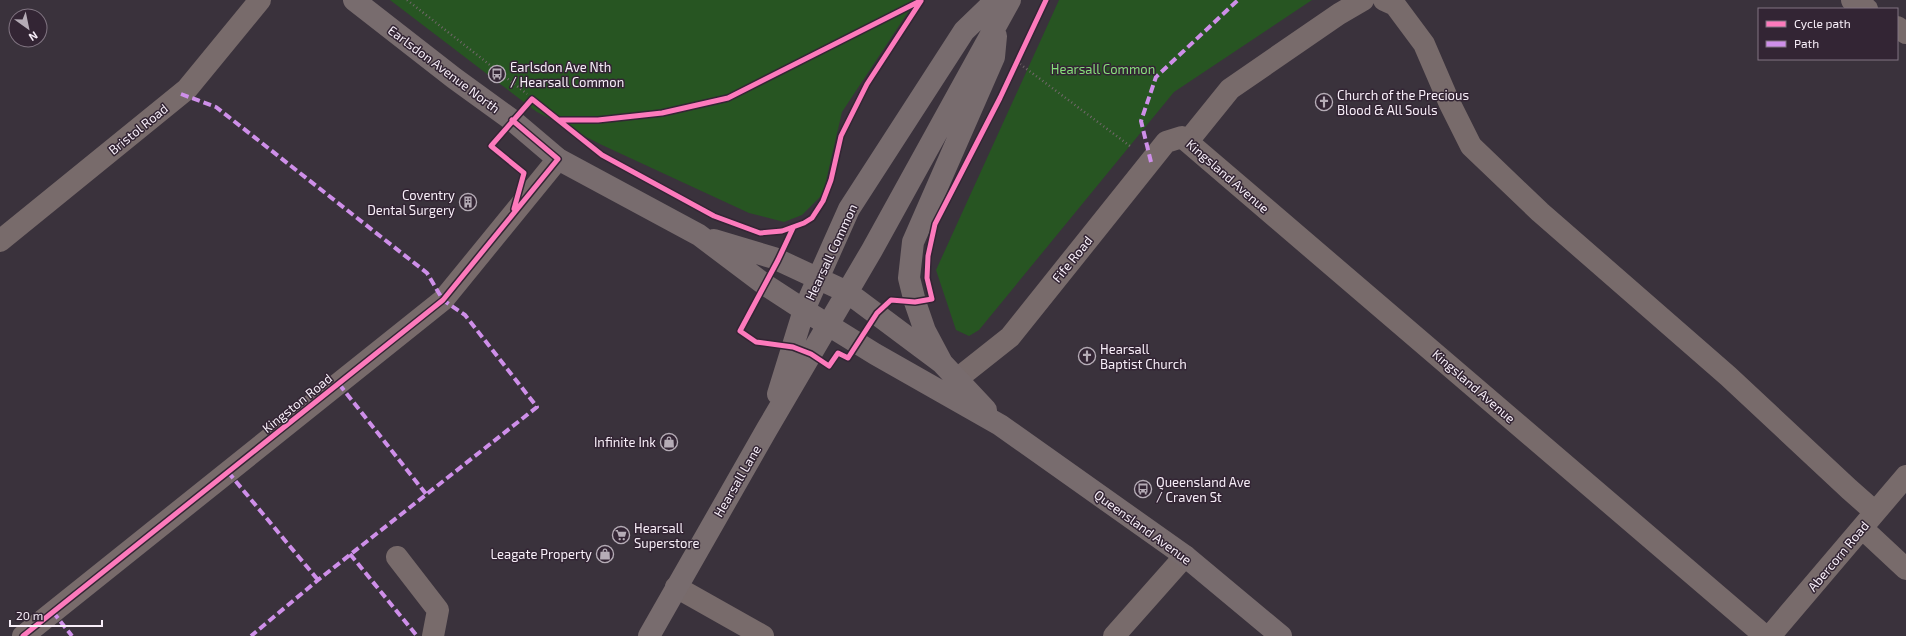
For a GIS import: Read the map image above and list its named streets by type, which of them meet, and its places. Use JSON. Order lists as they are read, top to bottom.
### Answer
{
  "streets": {
    "main road": [
      "Earlsdon Avenue North",
      "Hearsall Common",
      "Hearsall Lane",
      "Queensland Avenue"
    ],
    "street": [
      "Bristol Road",
      "Kingsland Avenue",
      "Fife Road",
      "Kingston Road",
      "Abercorn Road"
    ]
  },
  "crossings": [
    ["Earlsdon Avenue North", "Hearsall Common"],
    ["Earlsdon Avenue North", "Kingston Road"],
    ["Earlsdon Avenue North", "Hearsall Lane"],
    ["Earlsdon Avenue North", "Queensland Avenue"],
    ["Kingsland Avenue", "Fife Road"],
    ["Hearsall Common", "Hearsall Lane"],
    ["Hearsall Common", "Queensland Avenue"],
    ["Fife Road", "Queensland Avenue"],
    ["Hearsall Lane", "Queensland Avenue"]
  ],
  "parks": ["Hearsall Common"],
  "places": {
    "bus stop": ["Earlsdon Ave Nth / Hearsall Common", "Queensland Ave / Craven St"],
    "church": ["Church of the Precious Blood & All Souls", "Hearsall Baptist Church"],
    "building": ["Coventry Dental Surgery"],
    "shop": ["Infinite Ink", "Leagate Property"],
    "supermarket": ["Hearsall Superstore"]
  },
  "legend": ["Cycle path", "Path"],
  "scale_bar": "20 m",
  "north": "bottom right"
}
